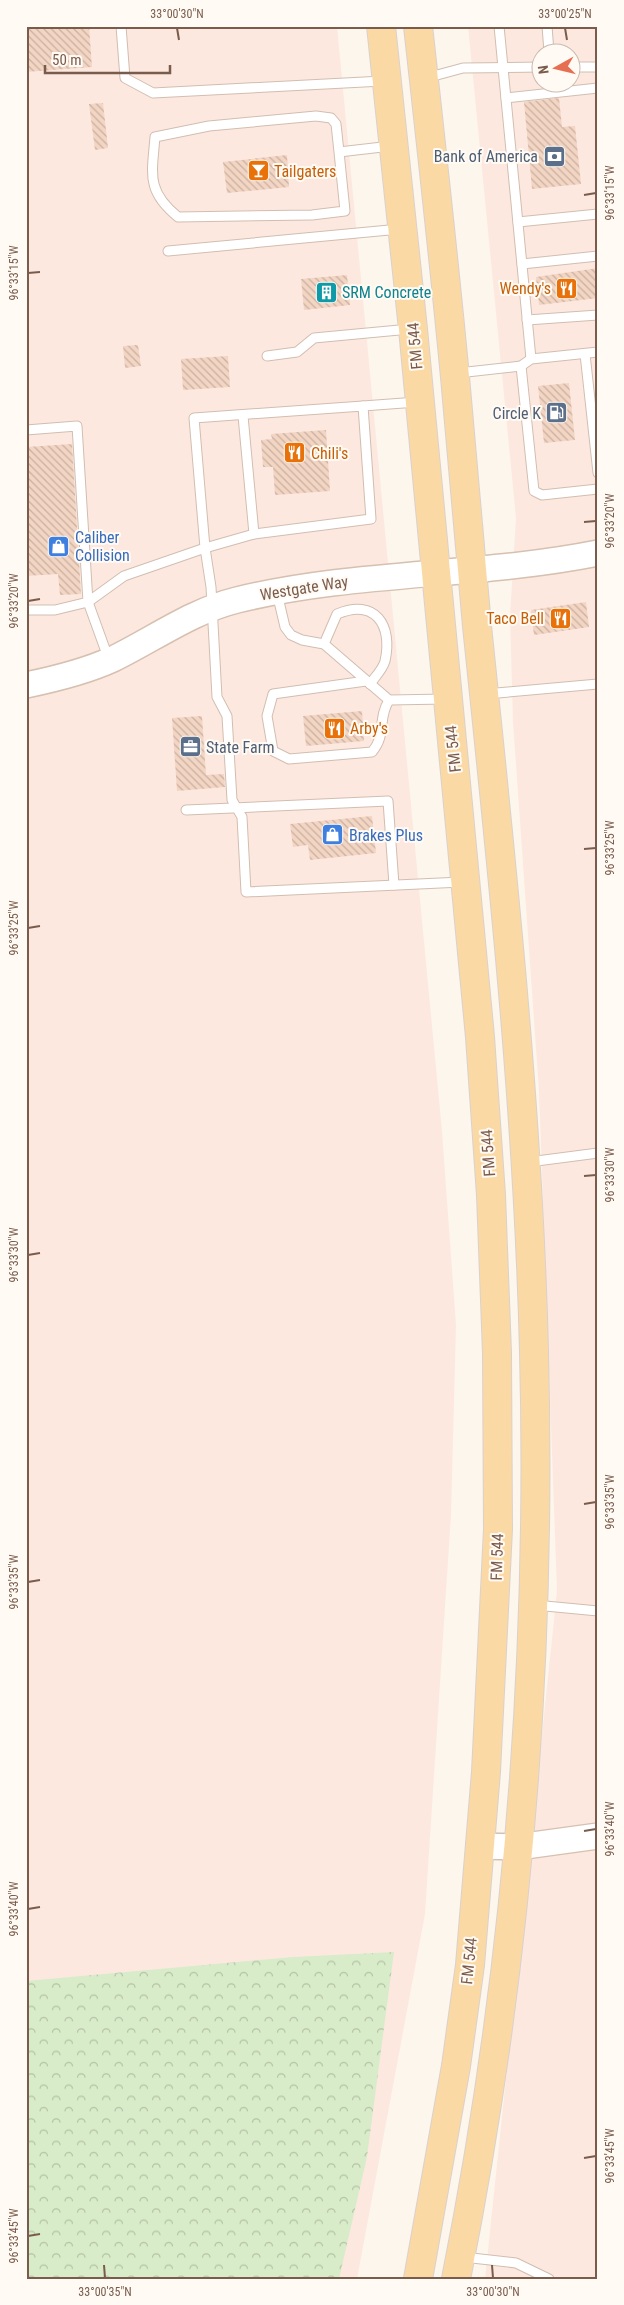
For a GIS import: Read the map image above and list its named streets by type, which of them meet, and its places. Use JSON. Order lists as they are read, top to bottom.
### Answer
{
  "streets": {
    "main road": ["FM 544"],
    "street": ["Westgate Way"]
  },
  "crossings": [
    ["FM 544", "Westgate Way"]
  ],
  "places": {
    "bank": ["Bank of America"],
    "bar": ["Tailgaters"],
    "restaurant": [
      "Wendy's",
      "Chili's",
      "Taco Bell",
      "Arby's"
    ],
    "building": ["SRM Concrete"],
    "fuel station": ["Circle K"],
    "shop": ["Caliber Collision", "Brakes Plus"],
    "office": ["State Farm"]
  },
  "scale_bar": "50 m",
  "north": "left",
  "coordinates": [
    "33°00'30\"N",
    "33°00'25\"N",
    "96°33'15\"W",
    "96°33'20\"W",
    "96°33'25\"W",
    "96°33'30\"W",
    "96°33'35\"W",
    "96°33'40\"W",
    "96°33'45\"W",
    "33°00'35\"N"
  ]
}
